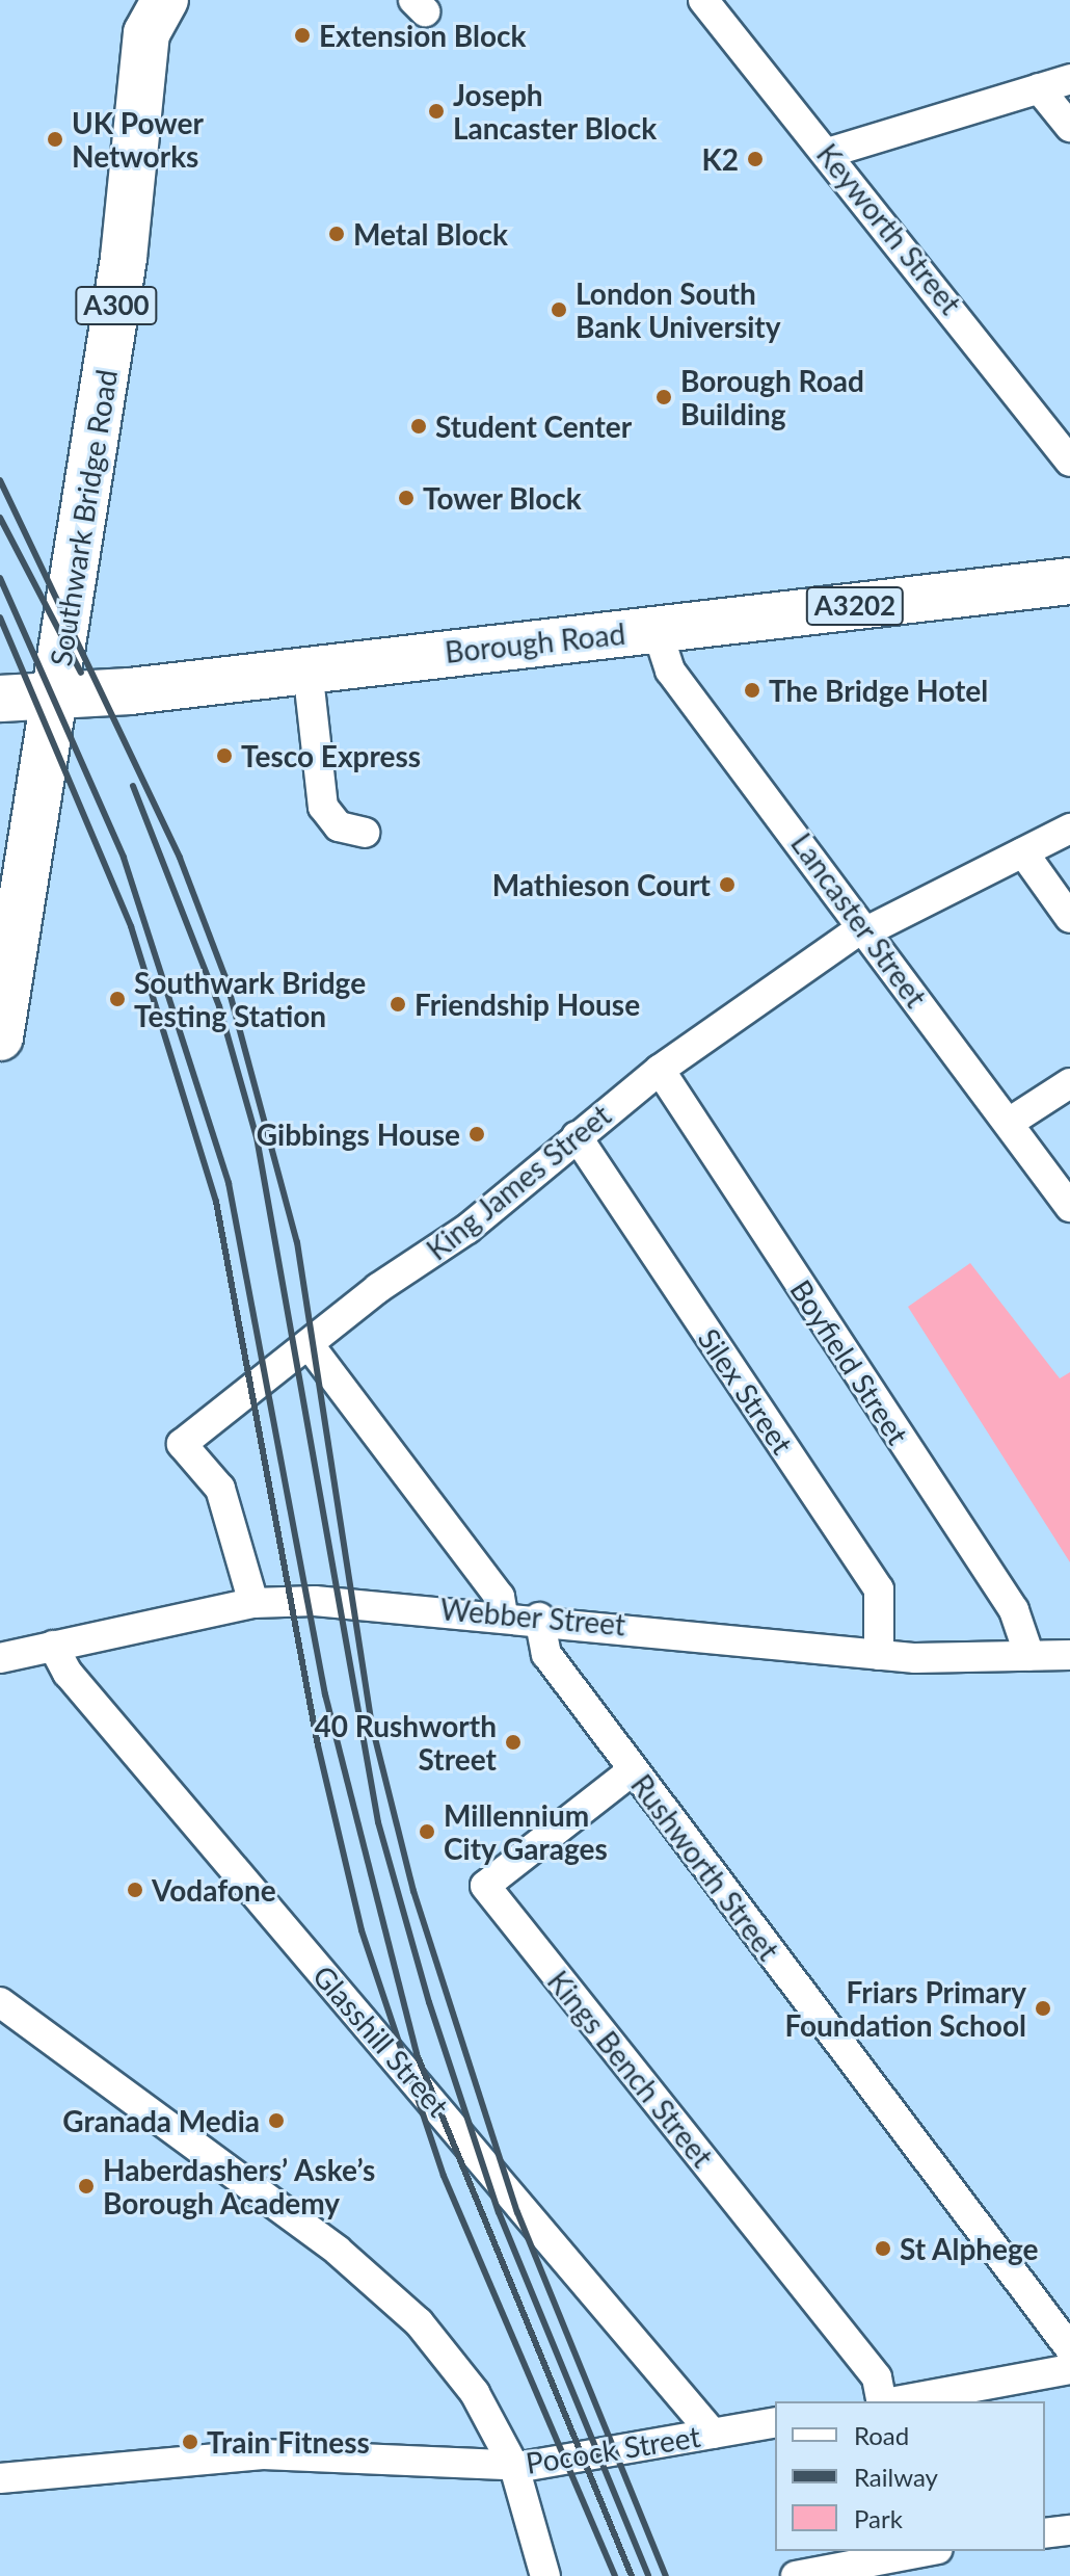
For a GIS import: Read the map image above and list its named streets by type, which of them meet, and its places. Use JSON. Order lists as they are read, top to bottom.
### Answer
{
  "streets": {
    "main road": [
      "A300",
      "Southwark Bridge Road",
      "A3202",
      "Borough Road"
    ],
    "street": [
      "Keyworth Street",
      "Lancaster Street",
      "King James Street",
      "Boyfield Street",
      "Silex Street",
      "Webber Street",
      "Rushworth Street",
      "Glasshill Street",
      "Kings Bench Street",
      "Pocock Street"
    ]
  },
  "crossings": [
    ["Southwark Bridge Road", "Borough Road"],
    ["Borough Road", "Lancaster Street"],
    ["Lancaster Street", "King James Street"],
    ["King James Street", "Boyfield Street"],
    ["King James Street", "Silex Street"],
    ["King James Street", "Webber Street"],
    ["Boyfield Street", "Webber Street"],
    ["Silex Street", "Webber Street"],
    ["Webber Street", "Rushworth Street"],
    ["Webber Street", "Glasshill Street"],
    ["Rushworth Street", "Kings Bench Street"],
    ["Glasshill Street", "Pocock Street"]
  ],
  "places": [
    "Extension Block",
    "Joseph Lancaster Block",
    "UK Power Networks",
    "K2",
    "Metal Block",
    "London South Bank University",
    "Borough Road Building",
    "Student Center",
    "Tower Block",
    "The Bridge Hotel",
    "Tesco Express",
    "Mathieson Court",
    "Southwark Bridge Testing Station",
    "Friendship House",
    "Gibbings House",
    "40 Rushworth Street",
    "Millennium City Garages",
    "Vodafone",
    "Friars Primary Foundation School",
    "Granada Media",
    "Haberdashers’ Aske’s Borough Academy",
    "St Alphege",
    "Train Fitness"
  ],
  "legend": ["Road", "Railway", "Park"]
}
